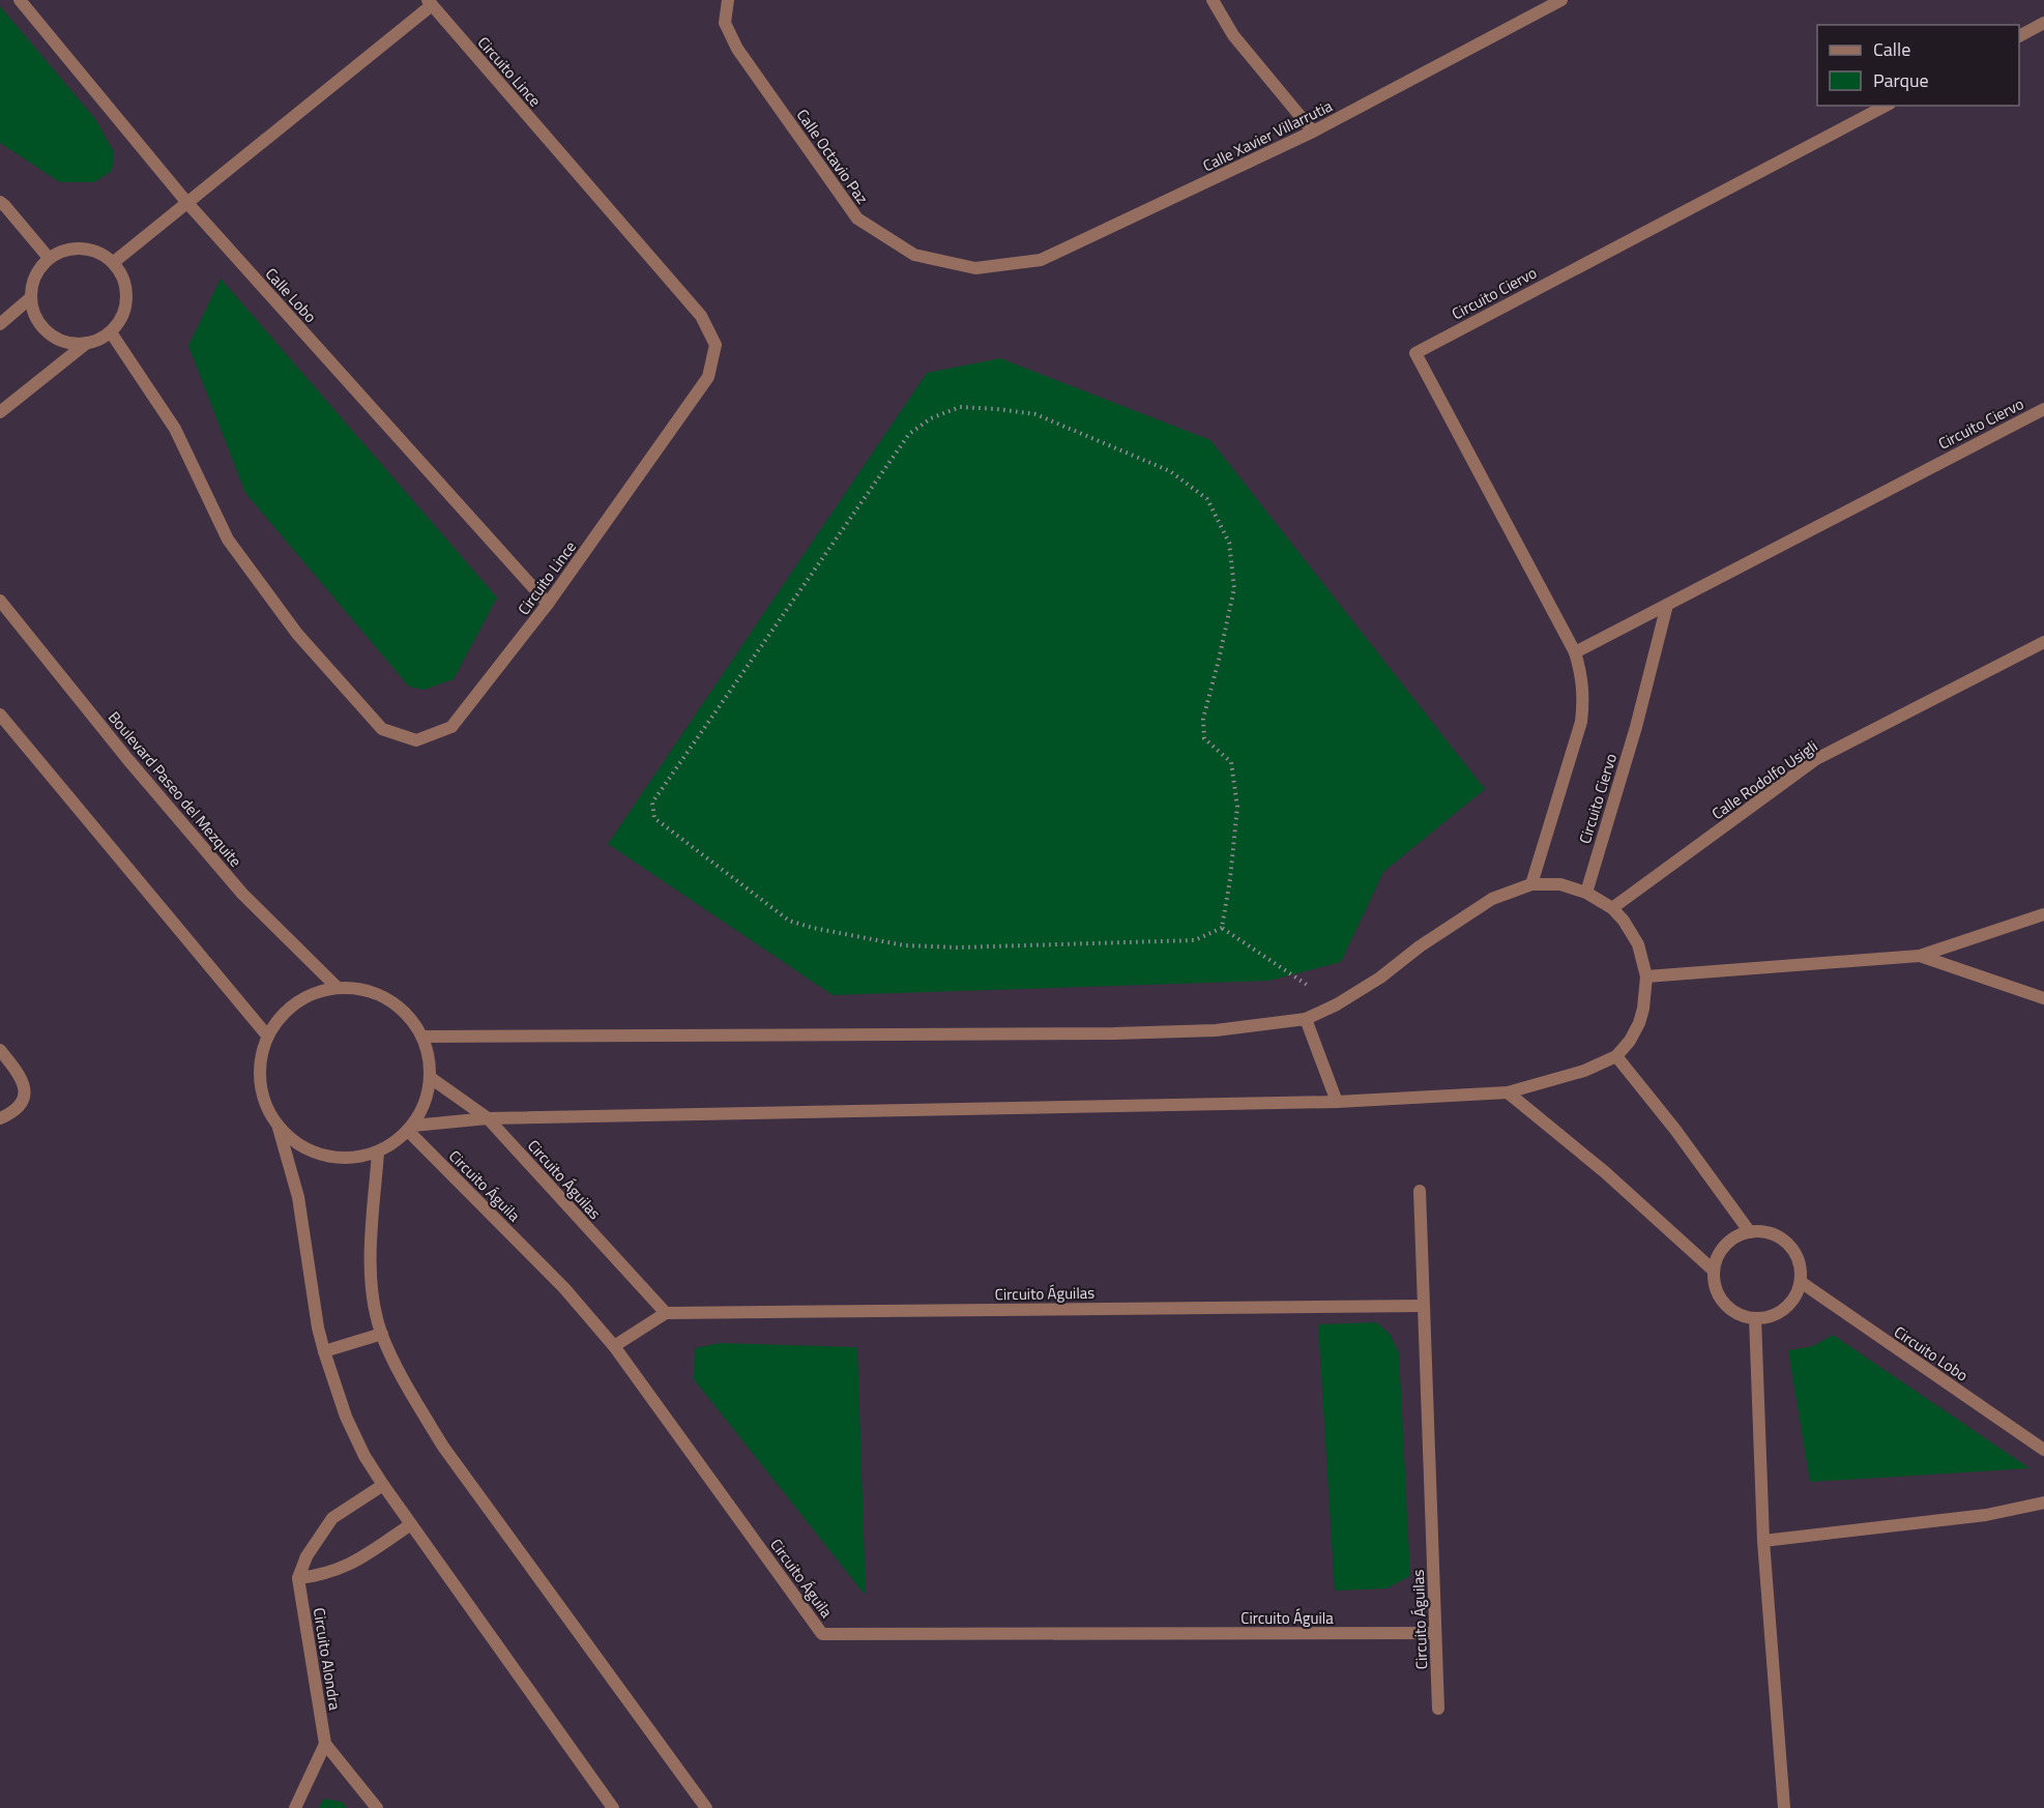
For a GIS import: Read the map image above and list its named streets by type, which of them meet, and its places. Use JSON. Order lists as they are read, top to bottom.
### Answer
{
  "streets": {
    "street": [
      "Circuito Lince",
      "Calle Xavier Villarrutia",
      "Calle Octavio Paz",
      "Circuito Ciervo",
      "Calle Lobo",
      "Calle Rodolfo Usigli",
      "Boulevard Paseo del Mezquite",
      "Circuito Águilas",
      "Circuito Águila",
      "Circuito Lobo",
      "Circuito Alondra"
    ]
  },
  "crossings": [
    ["Circuito Lince", "Calle Lobo"],
    ["Calle Xavier Villarrutia", "Calle Octavio Paz"],
    ["Boulevard Paseo del Mezquite", "Circuito Águilas"],
    ["Boulevard Paseo del Mezquite", "Circuito Águila"],
    ["Circuito Águilas", "Circuito Águila"]
  ],
  "legend": ["Calle", "Parque"]
}
